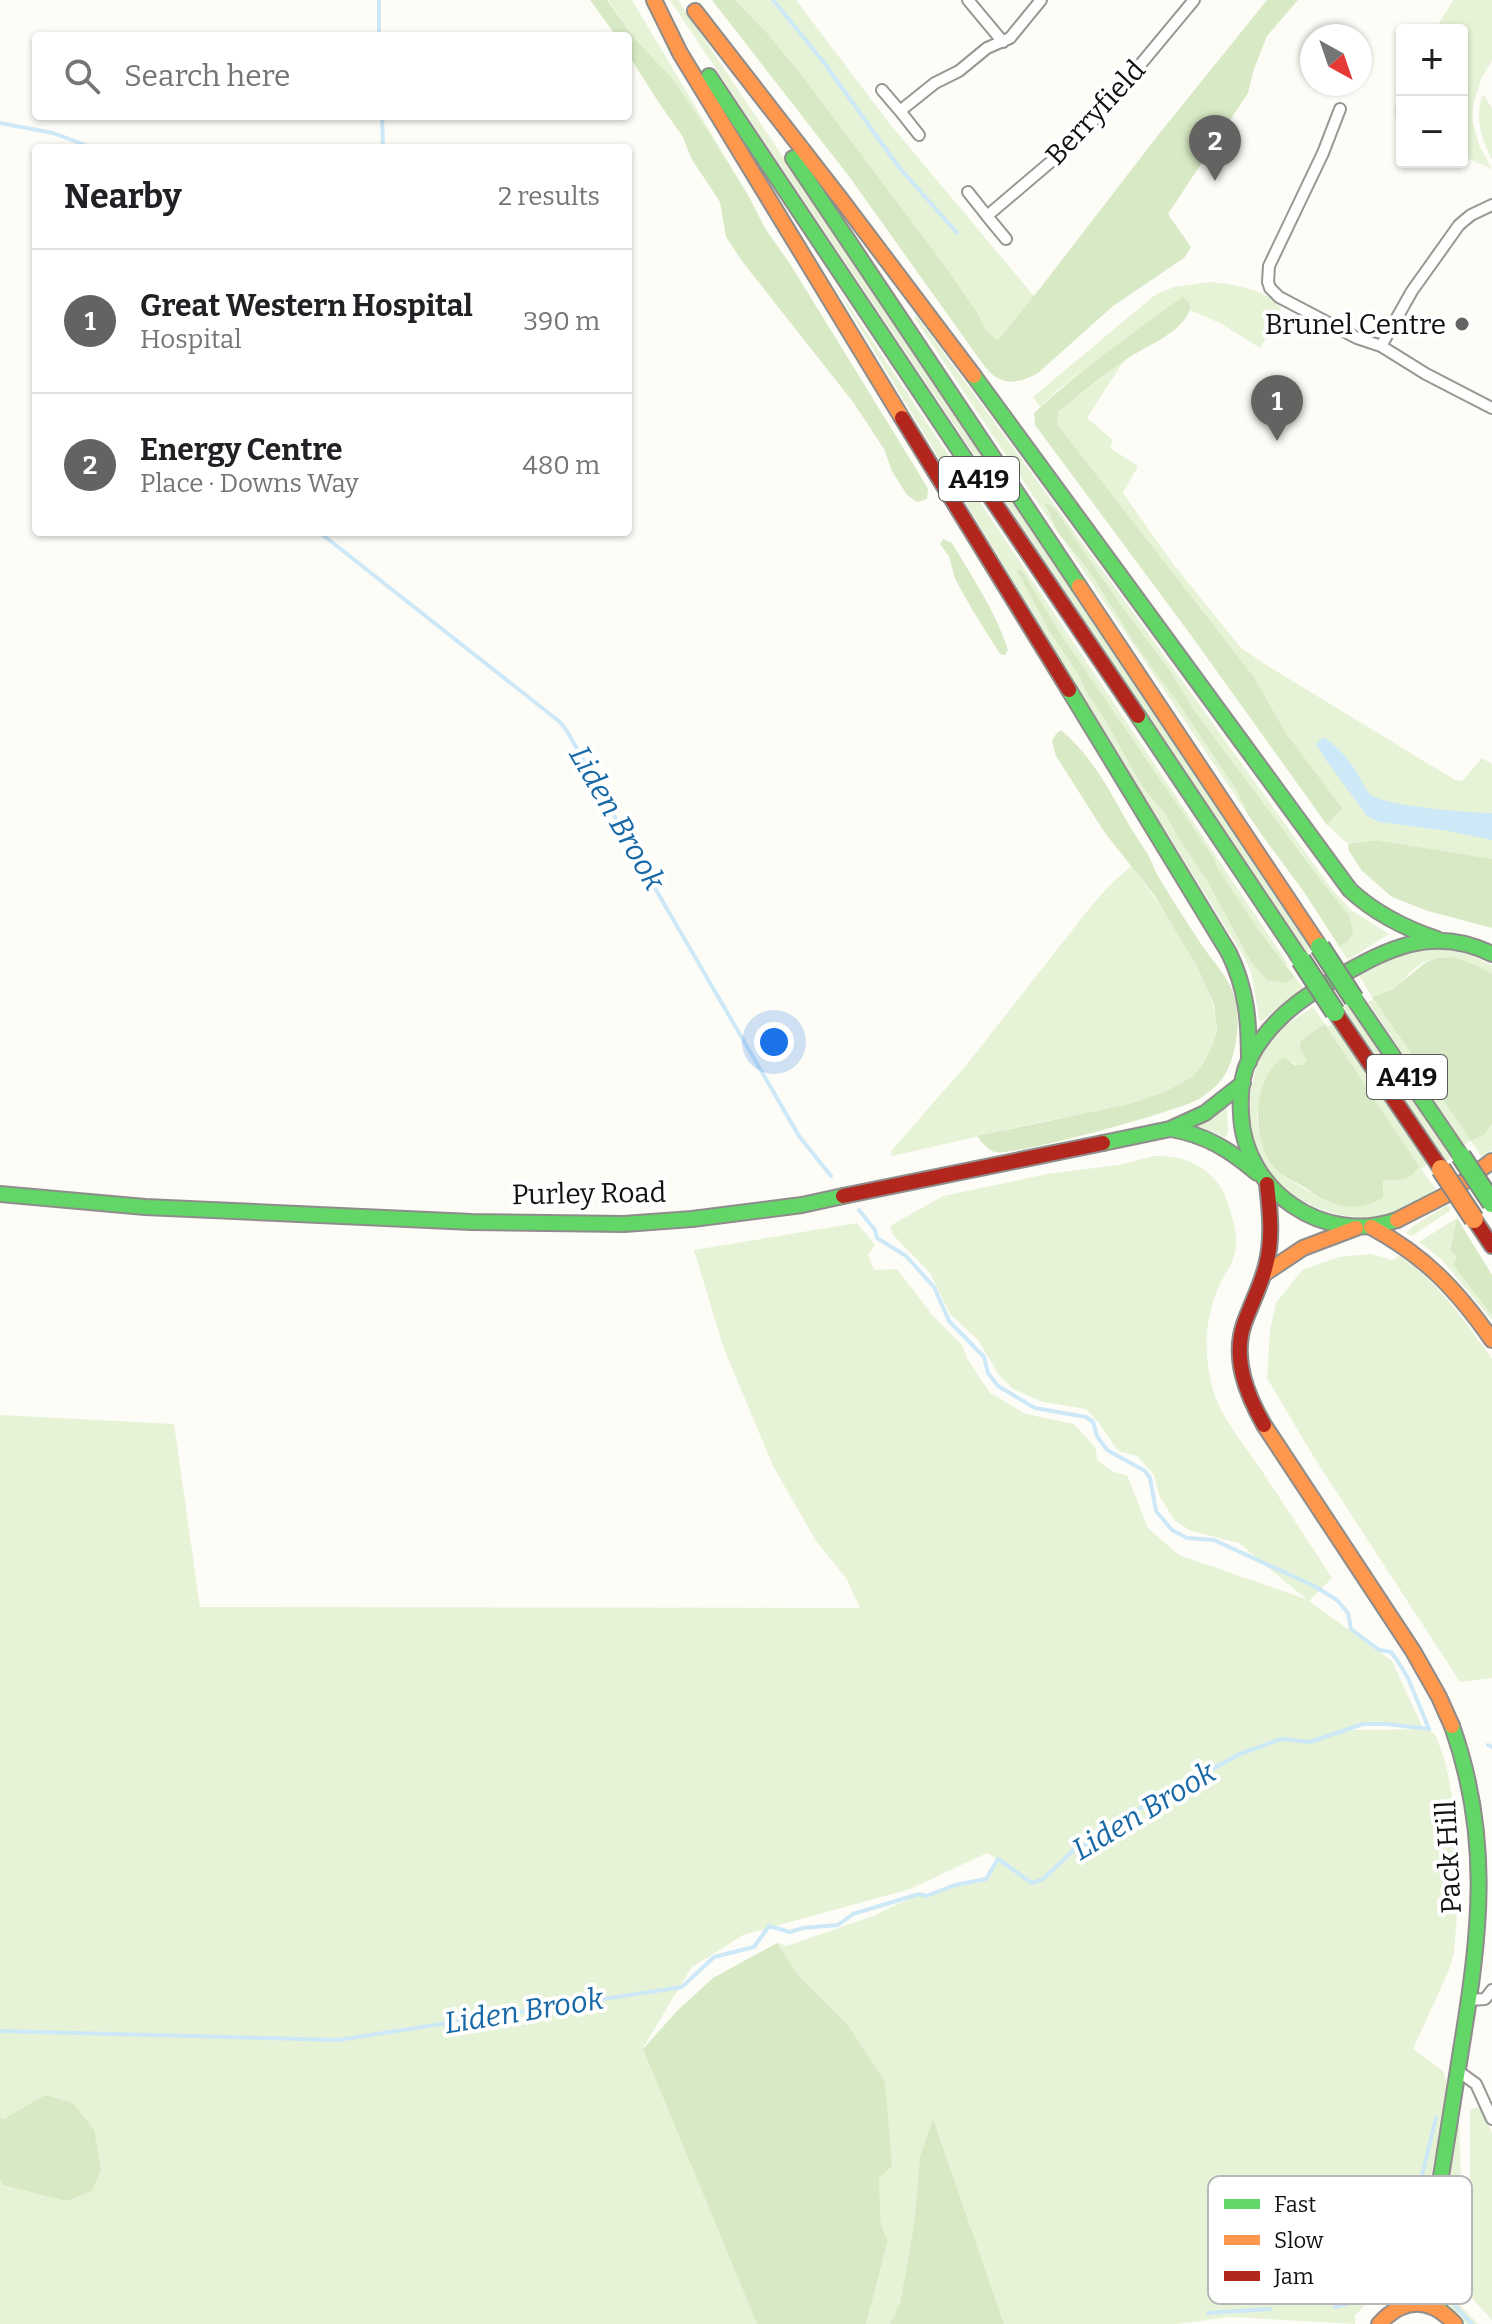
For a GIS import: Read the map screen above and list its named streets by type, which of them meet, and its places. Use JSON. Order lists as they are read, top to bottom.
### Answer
{
  "streets": {
    "main road": ["A419", "Purley Road", "Pack Hill"],
    "street": ["Berryfield"]
  },
  "crossings": [
    ["Purley Road", "Pack Hill"]
  ],
  "water": ["Liden Brook"],
  "places": ["Brunel Centre"],
  "legend": ["Fast", "Slow", "Jam"],
  "north": "bottom right",
  "page": {
    "map_buttons": ["+", "−"],
    "search": "Search here",
    "pins": ["2", "1"],
    "heading": ["Nearby", "2 results"],
    "list": [
      {
        "mark": "1",
        "name": "Great Western Hospital",
        "note": "Hospital",
        "value": "390 m"
      },
      {
        "mark": "2",
        "name": "Energy Centre",
        "note": "Place · Downs Way",
        "value": "480 m"
      }
    ]
  }
}
